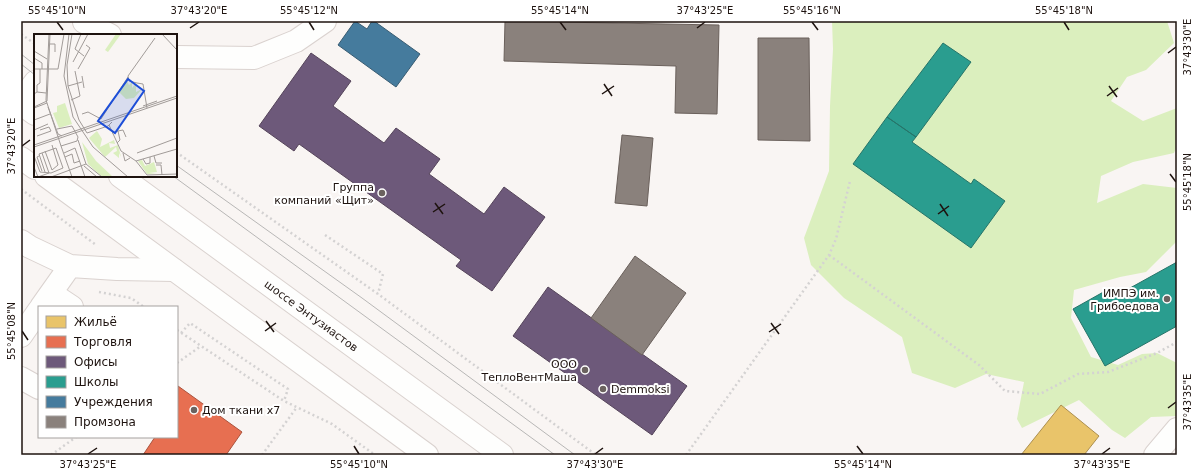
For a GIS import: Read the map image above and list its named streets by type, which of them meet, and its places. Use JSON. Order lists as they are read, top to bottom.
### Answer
{
  "streets": {
    "main road": ["шоссе Энтузиастов"]
  },
  "places": [
    "Группа компаний «Щит»",
    "ИМПЭ им. Грибоедова",
    "ООО ТеплоВентМаша",
    "Demmoksi",
    "Дом ткани x7"
  ],
  "legend": [
    "Жильё",
    "Торговля",
    "Офисы",
    "Школы",
    "Учреждения",
    "Промзона"
  ],
  "coordinates": [
    "55°45'10\"N",
    "37°43'20\"E",
    "55°45'12\"N",
    "55°45'14\"N",
    "37°43'25\"E",
    "55°45'16\"N",
    "55°45'18\"N",
    "37°43'30\"E",
    "55°45'08\"N",
    "37°43'35\"E"
  ]
}
